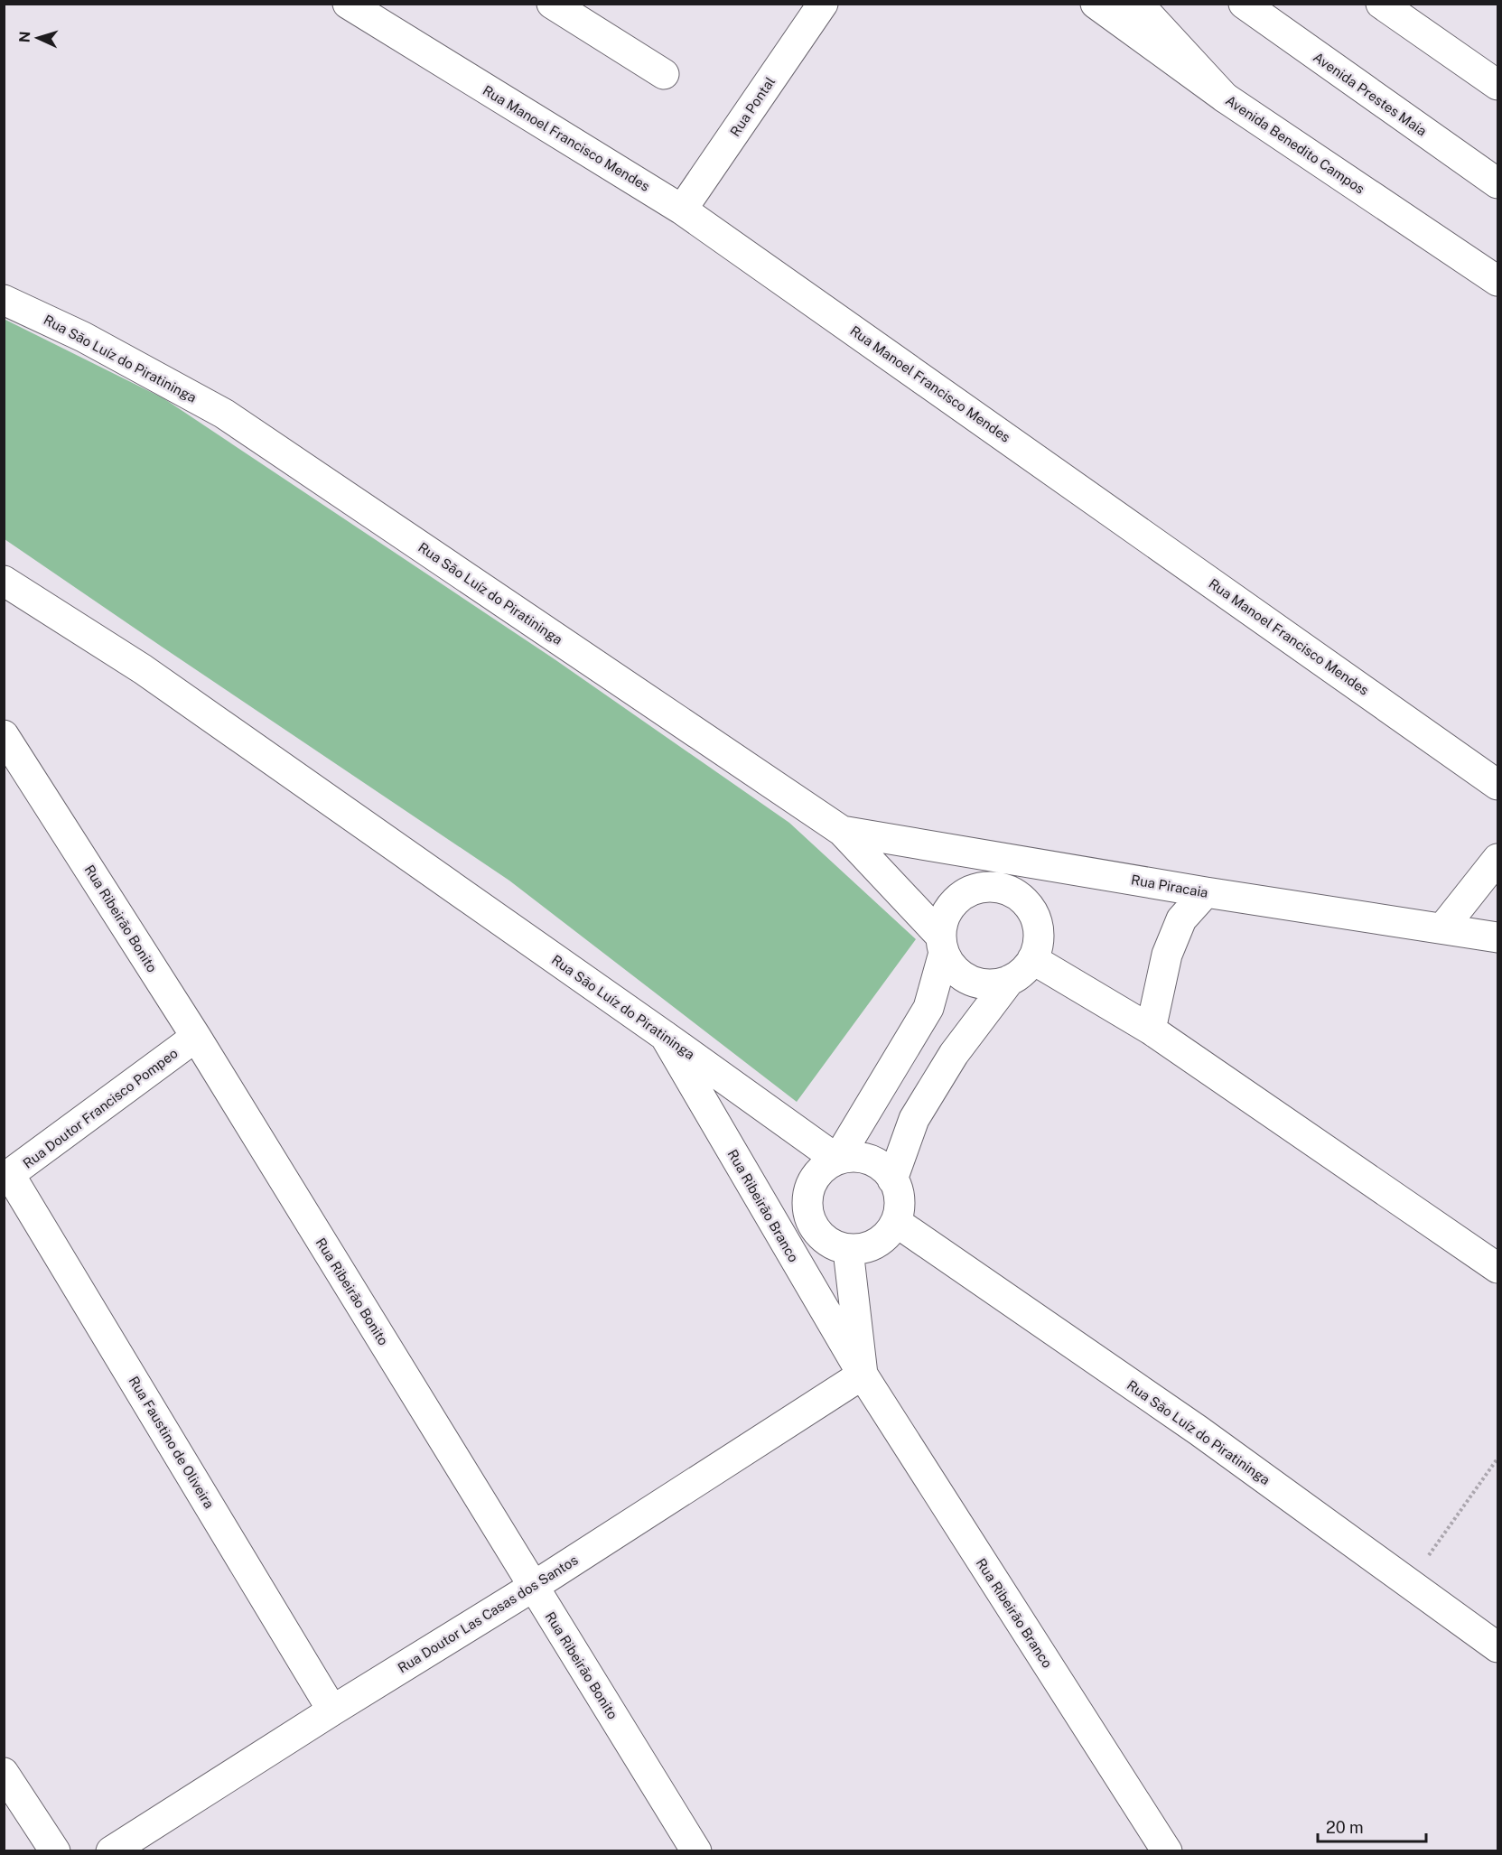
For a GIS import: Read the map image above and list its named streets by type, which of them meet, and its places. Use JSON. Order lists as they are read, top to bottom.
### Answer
{
  "streets": {
    "main road": [
      "Avenida Prestes Maia",
      "Rua Pontal",
      "Rua Manoel Francisco Mendes",
      "Avenida Benedito Campos",
      "Rua São Luíz do Piratininga",
      "Rua Piracaia",
      "Rua Ribeirão Bonito",
      "Rua Doutor Francisco Pompeo",
      "Rua Ribeirão Branco",
      "Rua Faustino de Oliveira",
      "Rua Doutor Las Casas dos Santos"
    ]
  },
  "crossings": [
    ["Rua Pontal", "Rua Manoel Francisco Mendes"],
    ["Rua São Luíz do Piratininga", "Rua Piracaia"],
    ["Rua São Luíz do Piratininga", "Rua Ribeirão Branco"],
    ["Rua Ribeirão Bonito", "Rua Doutor Francisco Pompeo"],
    ["Rua Ribeirão Bonito", "Rua Doutor Las Casas dos Santos"],
    ["Rua Doutor Francisco Pompeo", "Rua Faustino de Oliveira"],
    ["Rua Ribeirão Branco", "Rua Doutor Las Casas dos Santos"],
    ["Rua Faustino de Oliveira", "Rua Doutor Las Casas dos Santos"]
  ],
  "scale_bar": "20 m",
  "north": "left"
}
